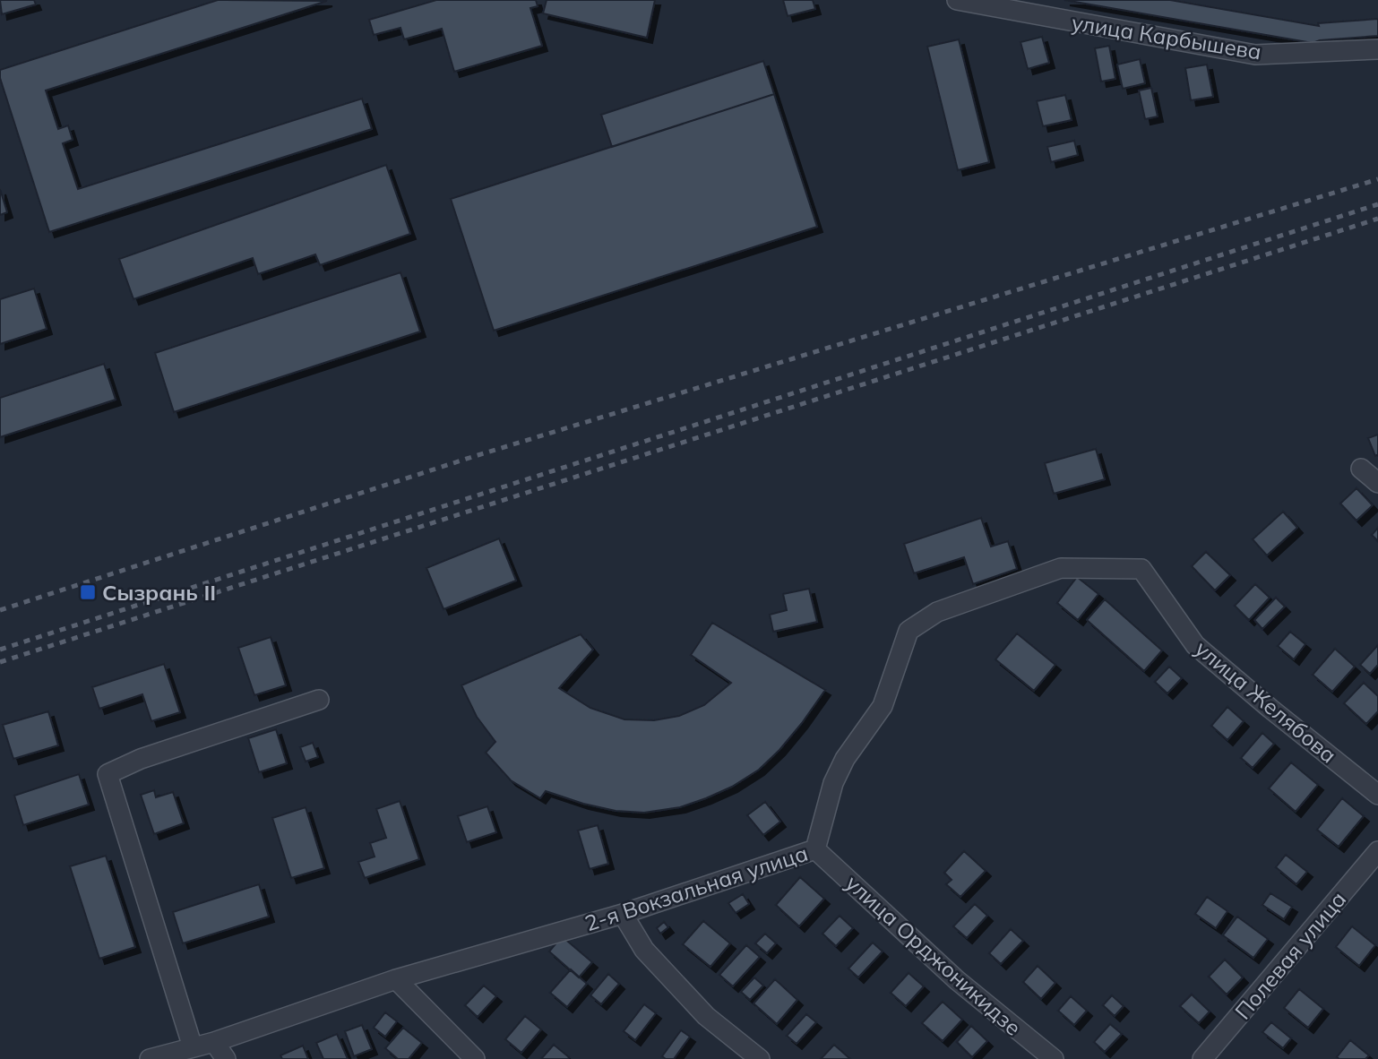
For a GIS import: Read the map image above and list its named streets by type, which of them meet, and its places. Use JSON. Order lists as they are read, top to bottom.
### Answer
{
  "streets": {
    "street": [
      "улица Карбышева",
      "улица Желябова",
      "2-я Вокзальная улица",
      "улица Орджоникидзе",
      "Полевая улица"
    ]
  },
  "crossings": [
    ["улица Желябова", "2-я Вокзальная улица"],
    ["2-я Вокзальная улица", "улица Орджоникидзе"]
  ],
  "places": {
    "transit": ["Сызрань II"]
  }
}
